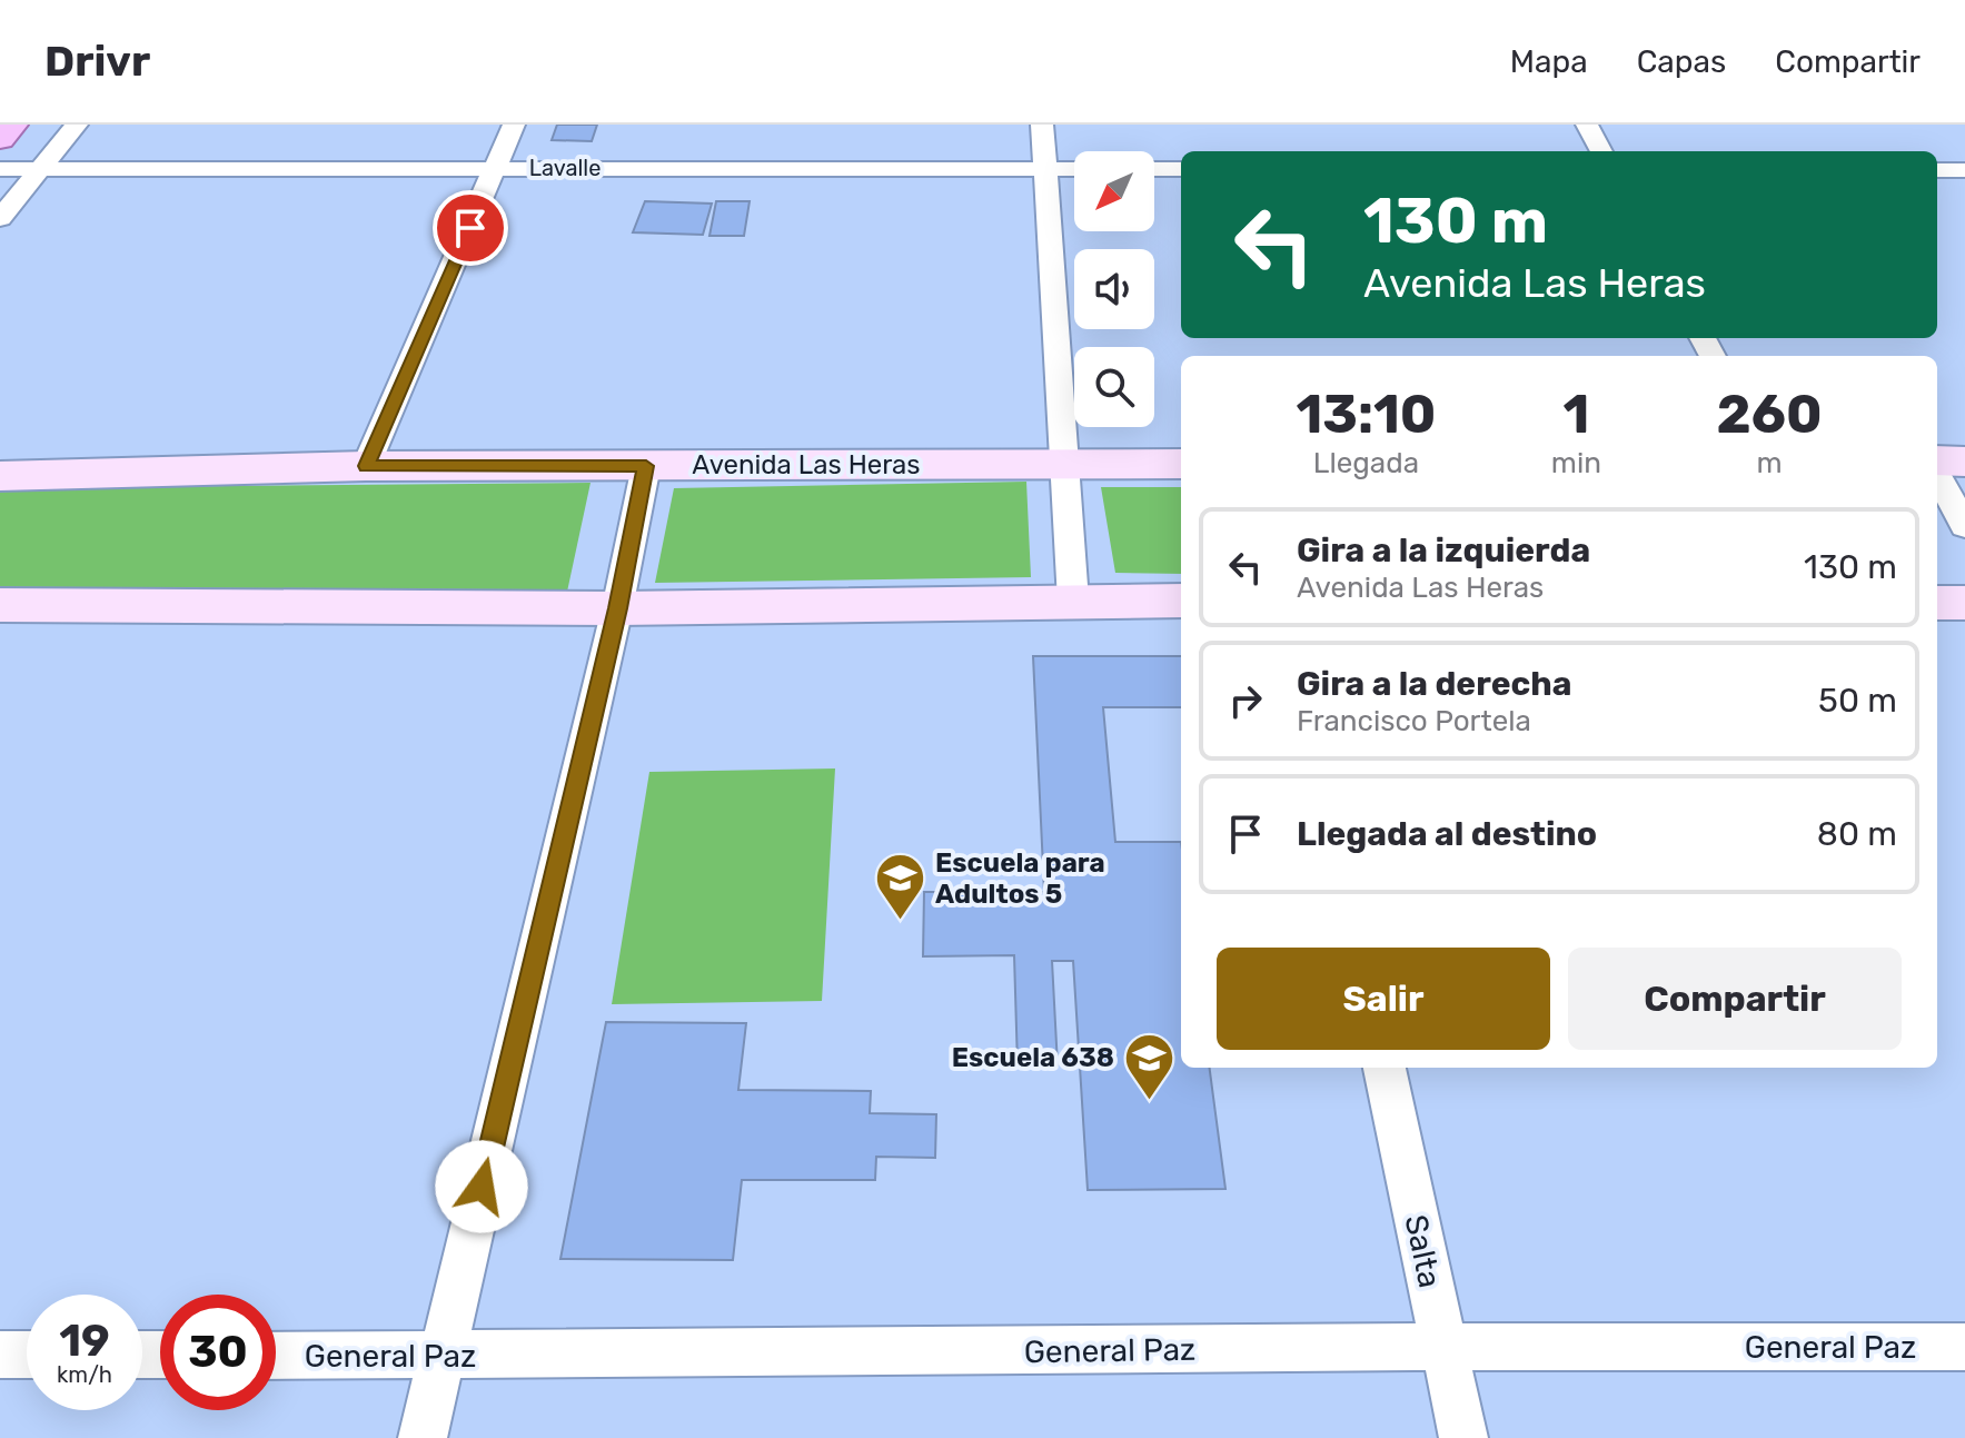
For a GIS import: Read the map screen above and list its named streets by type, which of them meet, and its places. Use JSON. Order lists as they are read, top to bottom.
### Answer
{
  "streets": {
    "main road": ["Avenida Las Heras"],
    "street": ["Lavalle", "Salta", "General Paz"]
  },
  "crossings": [
    ["Salta", "General Paz"]
  ],
  "places": {
    "school or university": ["Escuela para Adultos 5", "Escuela 638"]
  },
  "north": "bottom left",
  "page": {
    "header": "Drivr",
    "nav": ["Mapa", "Capas", "Compartir"],
    "turn": ["130 m", "Avenida Las Heras"],
    "eta": [
      "13:10",
      "Llegada",
      "1",
      "min",
      "260",
      "m"
    ],
    "list": [
      {
        "name": "Gira a la izquierda",
        "note": "Avenida Las Heras",
        "value": "130 m"
      },
      {
        "name": "Gira a la derecha",
        "note": "Francisco Portela",
        "value": "50 m"
      },
      {
        "name": "Llegada al destino",
        "value": "80 m"
      }
    ],
    "buttons": ["Salir", "Compartir"],
    "speed": "19 km/h",
    "limit": "30"
  }
}
